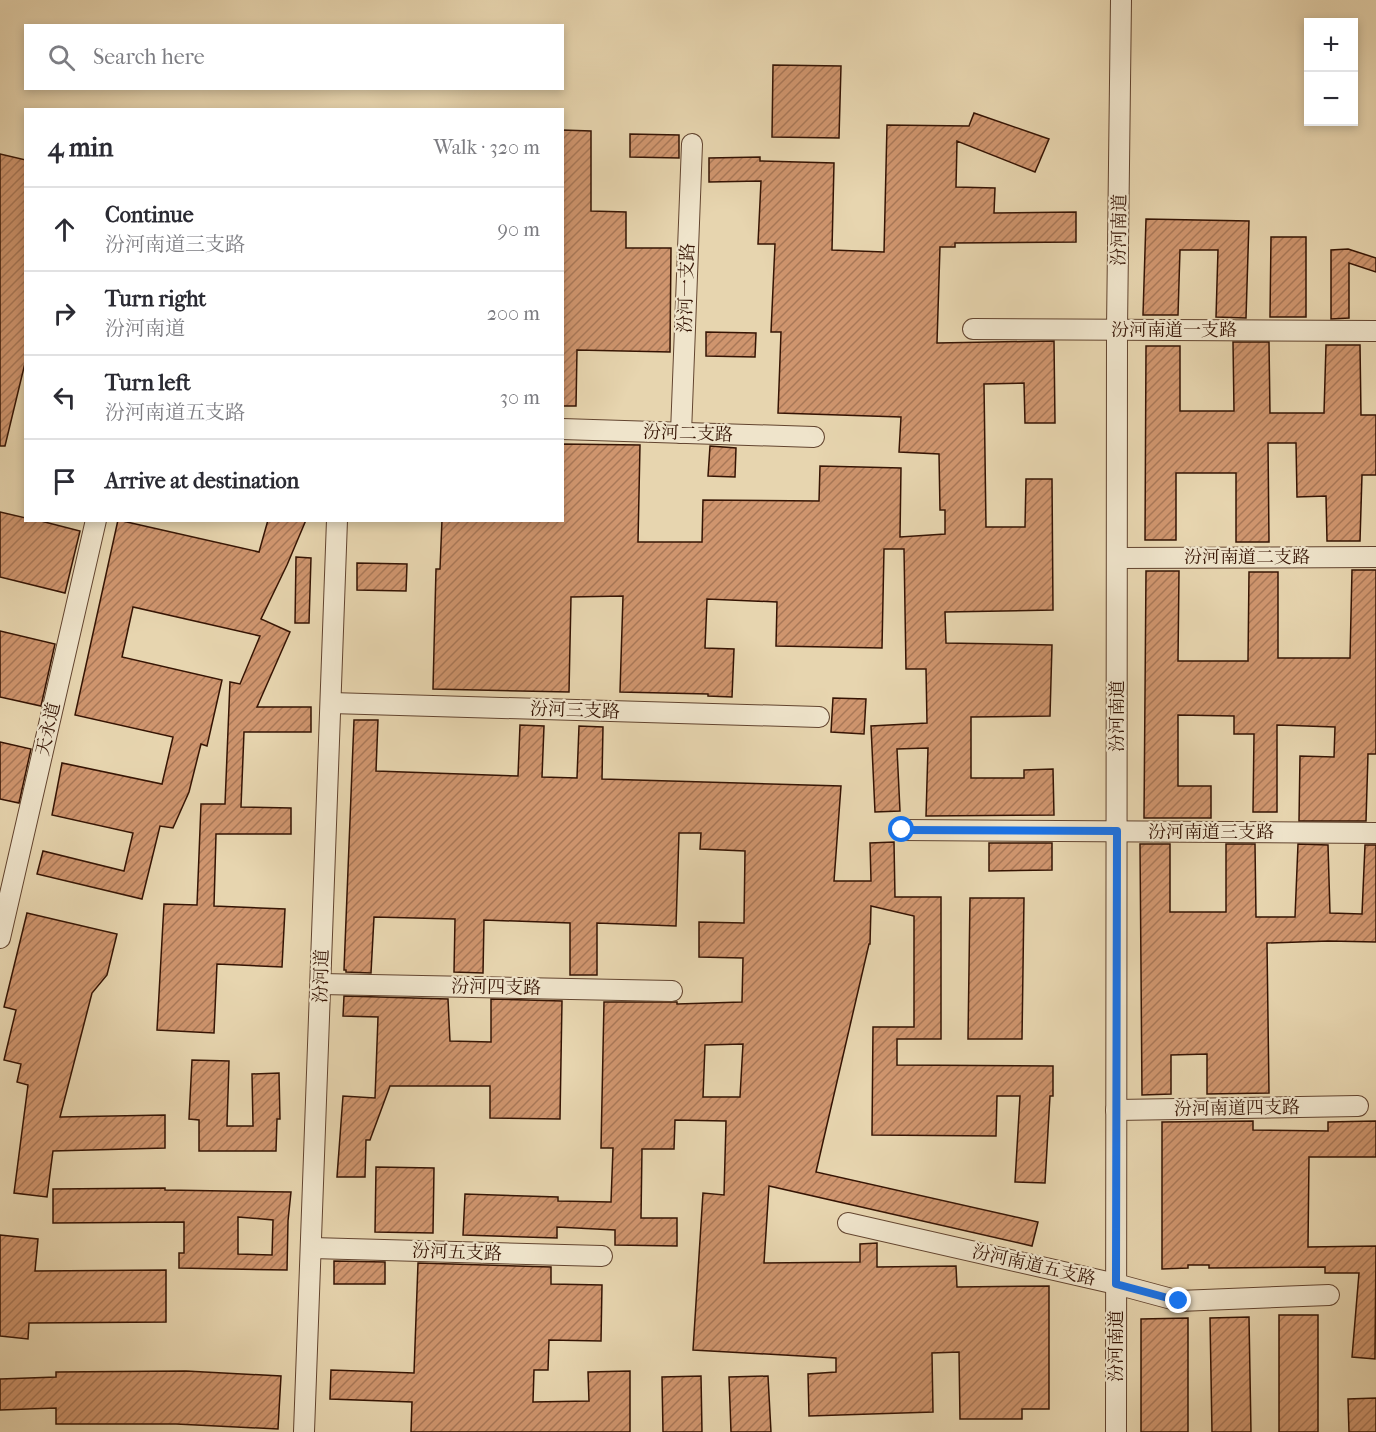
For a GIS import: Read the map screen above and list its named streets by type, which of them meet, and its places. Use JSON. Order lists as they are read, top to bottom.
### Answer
{
  "streets": {
    "street": [
      "汾河南道",
      "汾河一支路",
      "汾河南道一支路",
      "汾河二支路",
      "汾河南道二支路",
      "汾河三支路",
      "天永道",
      "汾河南道三支路",
      "汾河道",
      "汾河四支路",
      "汾河南道四支路",
      "汾河五支路",
      "汾河南道五支路"
    ]
  },
  "crossings": [
    ["汾河南道", "汾河南道一支路"],
    ["汾河南道", "汾河南道二支路"],
    ["汾河南道", "汾河南道三支路"],
    ["汾河南道", "汾河南道四支路"],
    ["汾河南道", "汾河南道五支路"],
    ["汾河一支路", "汾河二支路"],
    ["汾河三支路", "汾河道"],
    ["汾河道", "汾河四支路"],
    ["汾河道", "汾河五支路"]
  ],
  "page": {
    "map_buttons": ["+", "−"],
    "search": "Search here",
    "heading": ["4 min", "Walk · 320 m"],
    "list": [
      ["Continue", "汾河南道三支路", "90 m"],
      ["Turn right", "汾河南道", "200 m"],
      ["Turn left", "汾河南道五支路", "30 m"],
      "Arrive at destination"
    ]
  }
}
